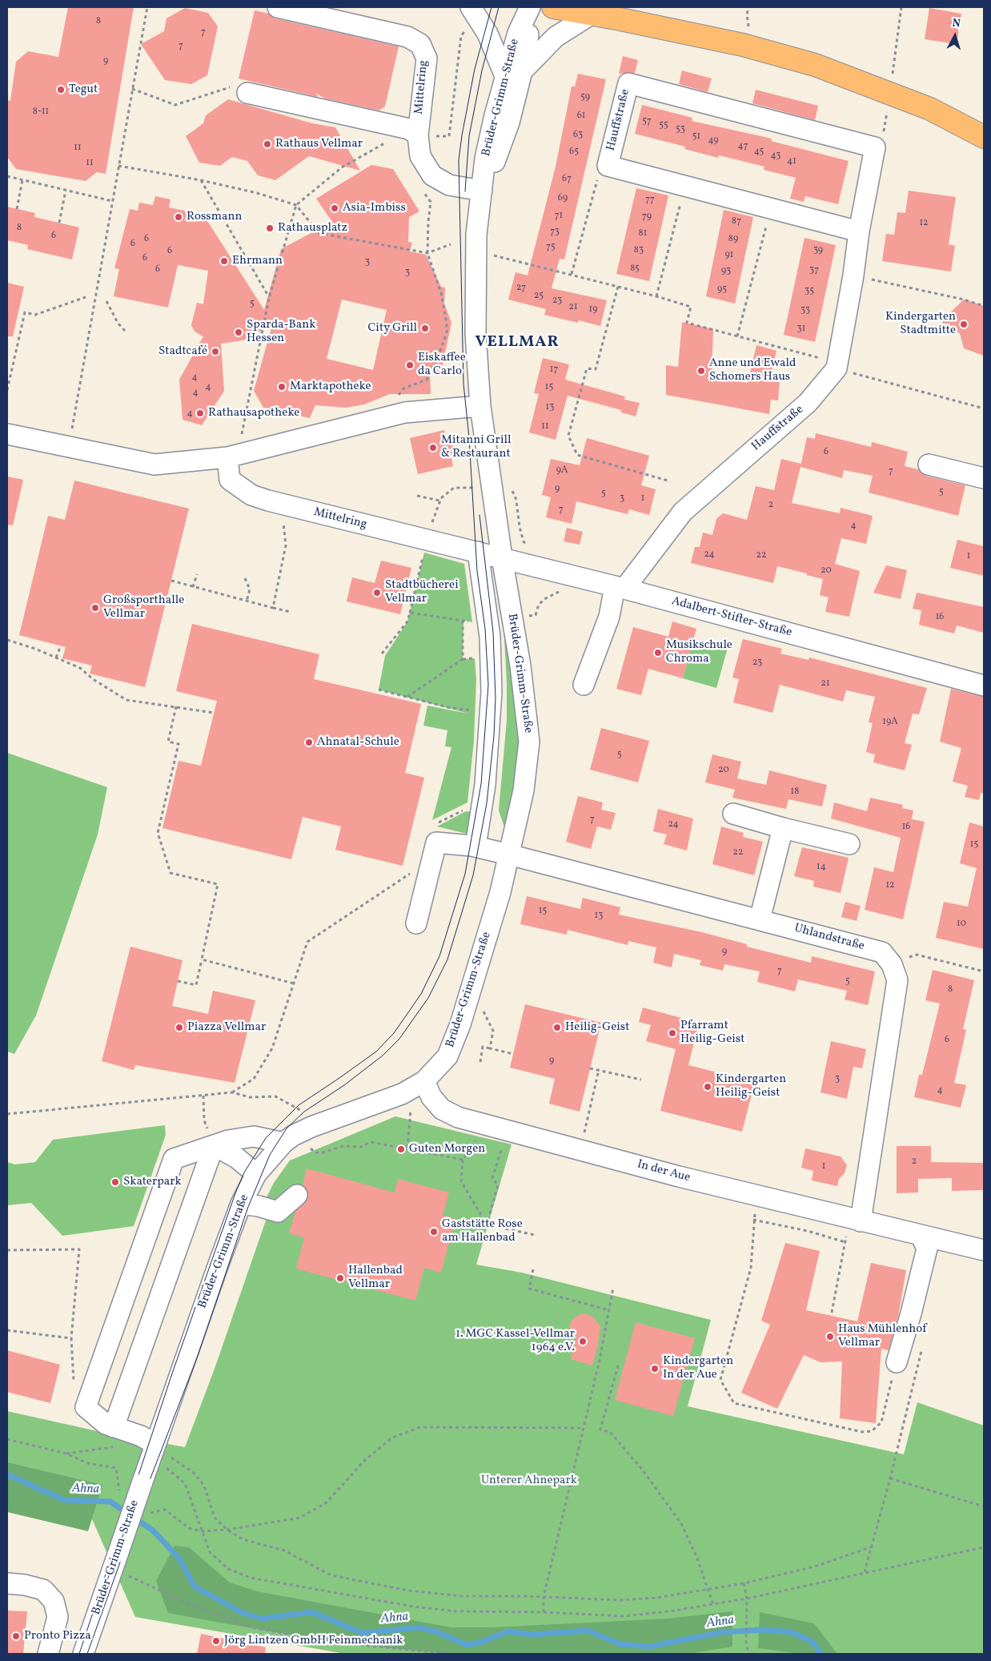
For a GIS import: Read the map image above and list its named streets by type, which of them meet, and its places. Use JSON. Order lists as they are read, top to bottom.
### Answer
{
  "streets": {
    "street": [
      "Mittelring",
      "Brüder-Grimm-Straße",
      "Hauffstraße",
      "Adalbert-Stifter-Straße",
      "Uhlandstraße",
      "In der Aue"
    ]
  },
  "crossings": [
    ["Mittelring", "Brüder-Grimm-Straße"],
    ["Mittelring", "Adalbert-Stifter-Straße"],
    ["Brüder-Grimm-Straße", "Adalbert-Stifter-Straße"],
    ["Brüder-Grimm-Straße", "Uhlandstraße"],
    ["Brüder-Grimm-Straße", "In der Aue"],
    ["Hauffstraße", "Adalbert-Stifter-Straße"],
    ["Uhlandstraße", "In der Aue"]
  ],
  "districts": ["VELLMAR"],
  "water": ["Ahna"],
  "parks": ["Unterer Ahnepark"],
  "places": [
    "Tegut",
    "Rathaus Vellmar",
    "Asia-Imbiss",
    "Rossmann",
    "Rathausplatz",
    "Ehrmann",
    "Kindergarten Stadtmitte",
    "City Grill",
    "Sparda-Bank Hessen",
    "Stadtcafé",
    "Eiskaffee da Carlo",
    "Anne und Ewald Schomers Haus",
    "Marktapotheke",
    "Rathausapotheke",
    "Mitanni Grill & Restaurant",
    "Stadtbücherei Vellmar",
    "Großsporthalle Vellmar",
    "Musikschule Chroma",
    "Ahnatal-Schule",
    "Piazza Vellmar",
    "Heilig-Geist",
    "Pfarramt Heilig-Geist",
    "Kindergarten Heilig-Geist",
    "Guten Morgen",
    "Skaterpark",
    "Gaststätte Rose am Hallenbad",
    "Hallenbad Vellmar",
    "Haus Mühlenhof Vellmar",
    "1. MGC Kassel-Vellmar 1964 e.V.",
    "Kindergarten In der Aue",
    "Pronto Pizza",
    "Jörg Lintzen GmbH Feinmechanik"
  ],
  "house_numbers": [
    "8",
    "7",
    "7",
    "9",
    "59",
    "8-11",
    "61",
    "57",
    "55",
    "53",
    "63",
    "51",
    "49",
    "47",
    "11",
    "65",
    "45",
    "43",
    "41",
    "11",
    "67",
    "69",
    "77",
    "71",
    "79",
    "87",
    "12",
    "8",
    "73",
    "81",
    "6",
    "6",
    "89",
    "6",
    "75",
    "83",
    "39",
    "6",
    "91",
    "6",
    "3",
    "85",
    "6",
    "37",
    "93",
    "3",
    "27",
    "95",
    "35",
    "25",
    "23",
    "5",
    "21",
    "19",
    "33",
    "31",
    "17",
    "4",
    "4",
    "15",
    "4",
    "13",
    "4",
    "11",
    "6",
    "9A",
    "7",
    "9",
    "5",
    "5",
    "3",
    "1",
    "2",
    "7",
    "4",
    "24",
    "22",
    "1",
    "20",
    "16",
    "23",
    "21",
    "19A",
    "5",
    "20",
    "18",
    "7",
    "24",
    "16",
    "15",
    "22",
    "14",
    "12",
    "15",
    "13",
    "10",
    "9",
    "7",
    "5",
    "8",
    "6",
    "9",
    "3",
    "4",
    "2",
    "1"
  ],
  "north": "top"
}
